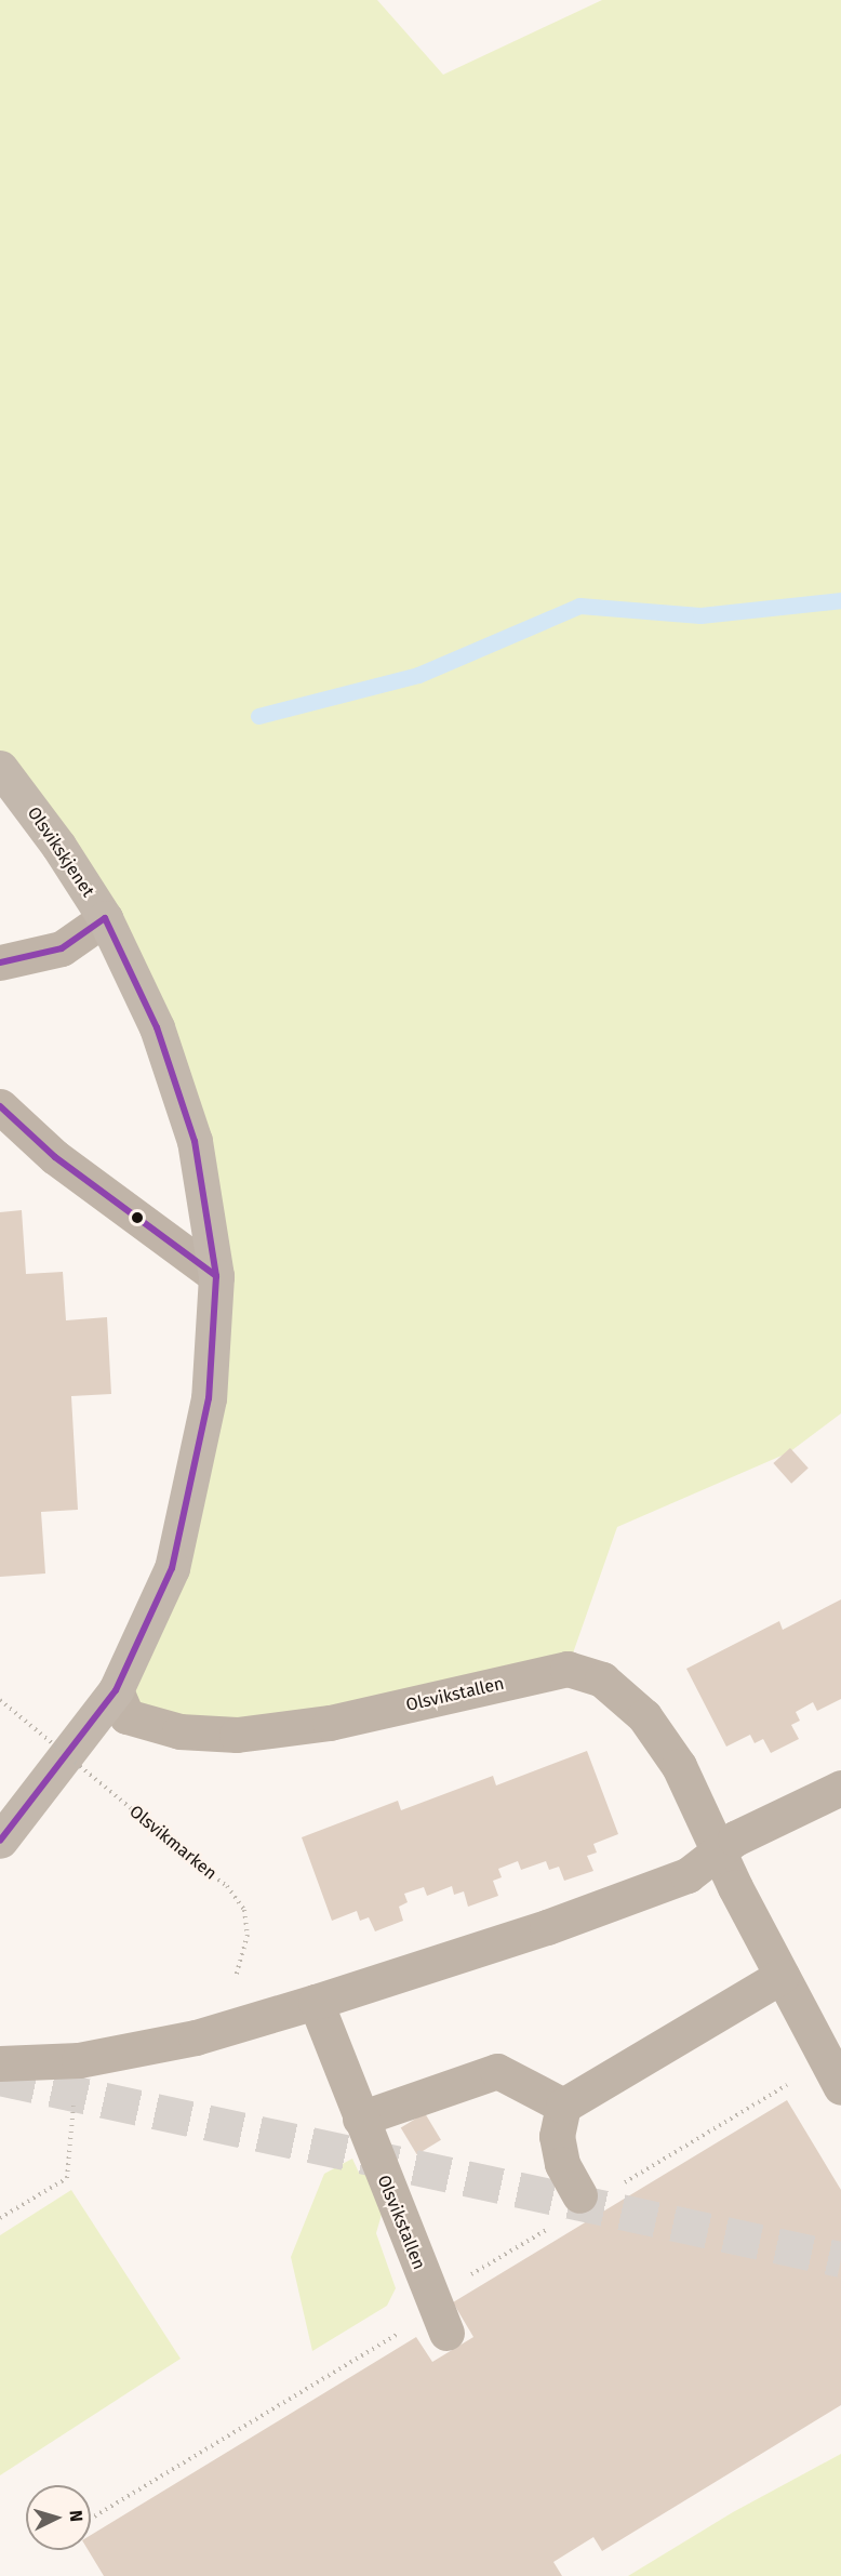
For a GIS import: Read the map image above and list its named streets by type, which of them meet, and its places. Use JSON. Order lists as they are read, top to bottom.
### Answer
{
  "streets": {
    "main road": ["Olsvikskjenet"],
    "street": ["Olsvikstallen"],
    "path": ["Olsvikmarken"]
  },
  "crossings": [
    ["Olsvikskjenet", "Olsvikstallen"]
  ],
  "north": "right"
}
